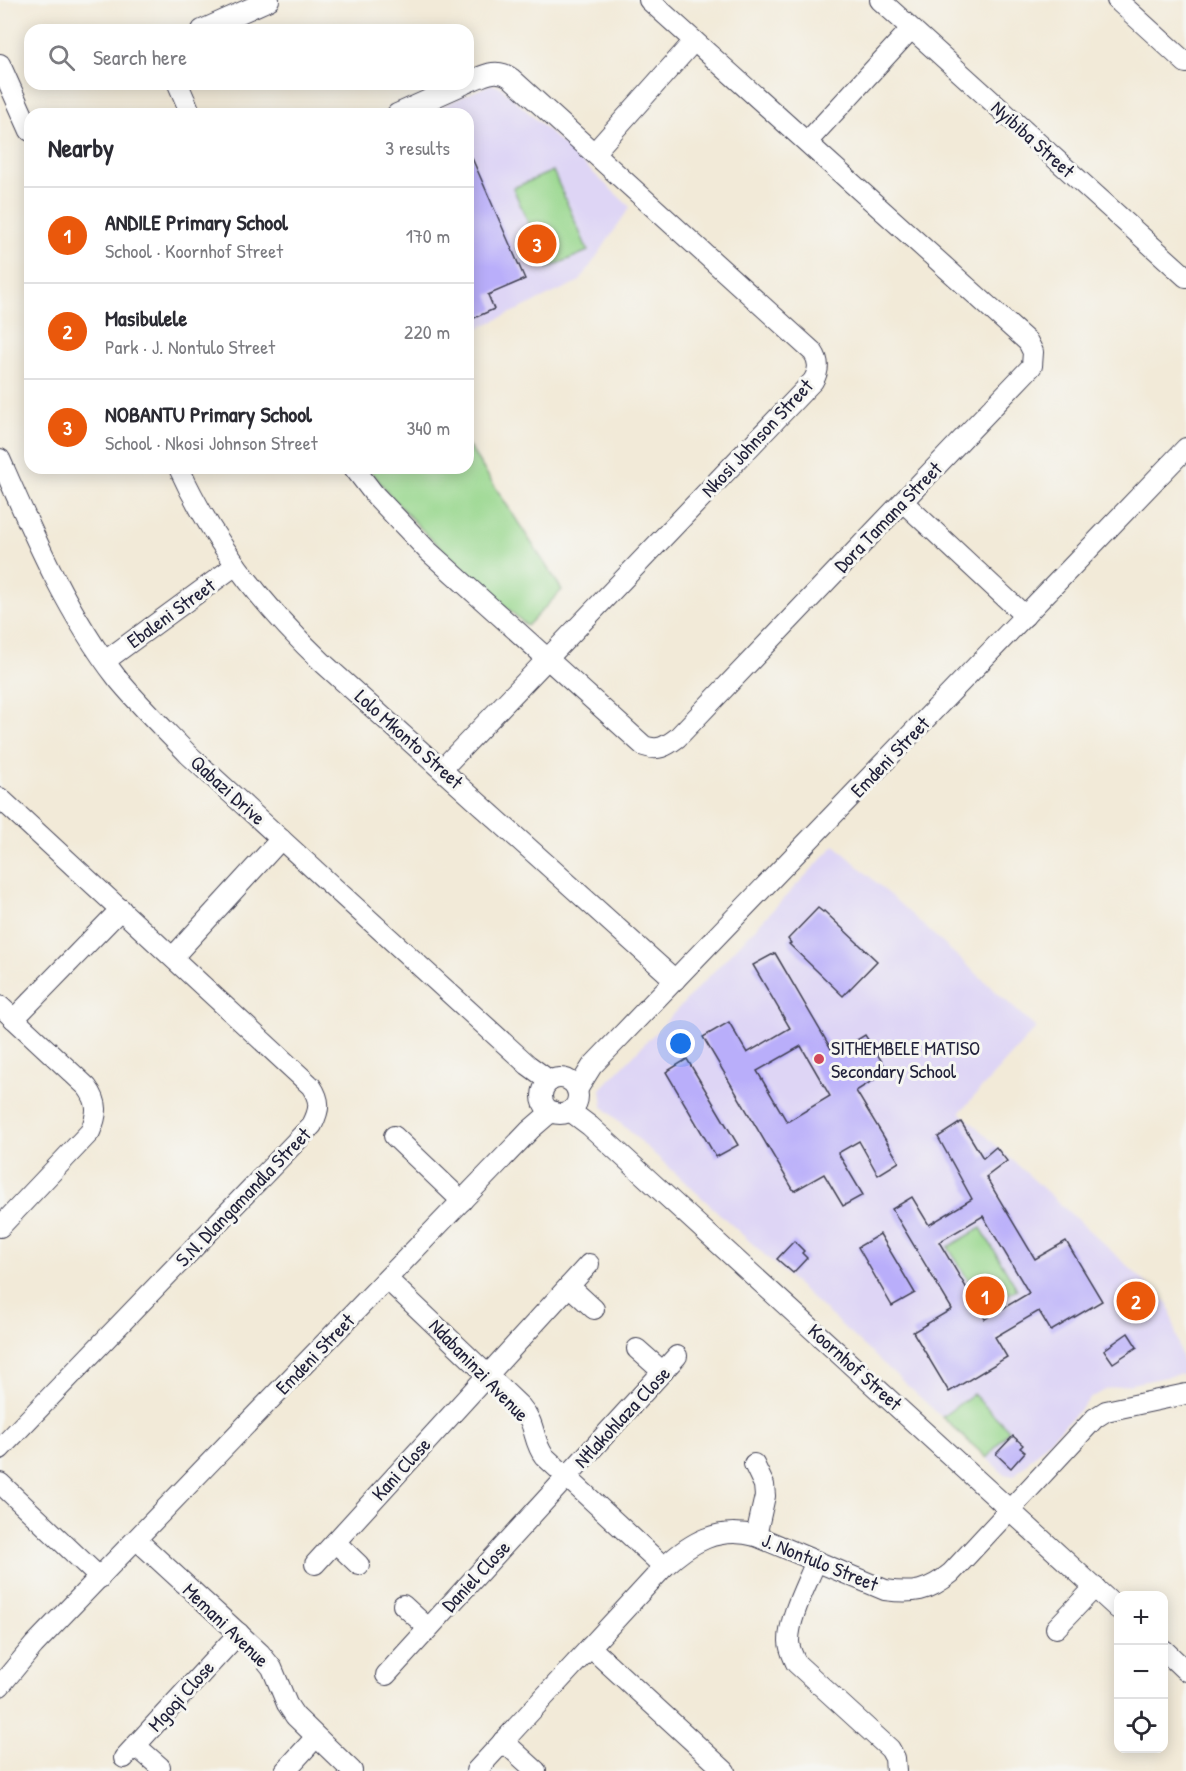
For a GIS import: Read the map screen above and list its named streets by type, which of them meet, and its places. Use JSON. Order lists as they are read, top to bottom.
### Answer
{
  "streets": {
    "street": [
      "Nyibiba Street",
      "Nkosi Johnson Street",
      "Dora Tamana Street",
      "Ebaleni Street",
      "Lolo Mkonto Street",
      "Emdeni Street",
      "Qabazi Drive",
      "S.N. Dlangamandla Street",
      "Koornhof Street",
      "Ndabaninzi Avenue",
      "Ntlakohlaza Close",
      "Kani Close",
      "J. Nontulo Street",
      "Daniel Close",
      "Memani Avenue",
      "Mgoqi Close"
    ]
  },
  "crossings": [
    ["Nkosi Johnson Street", "Dora Tamana Street"],
    ["Nkosi Johnson Street", "Lolo Mkonto Street"],
    ["Ebaleni Street", "Lolo Mkonto Street"],
    ["Ebaleni Street", "Qabazi Drive"],
    ["Lolo Mkonto Street", "Emdeni Street"],
    ["Emdeni Street", "Qabazi Drive"],
    ["Emdeni Street", "Koornhof Street"],
    ["Emdeni Street", "Ndabaninzi Avenue"],
    ["Emdeni Street", "Memani Avenue"],
    ["Qabazi Drive", "Koornhof Street"],
    ["Koornhof Street", "J. Nontulo Street"],
    ["Ndabaninzi Avenue", "Ntlakohlaza Close"],
    ["Ndabaninzi Avenue", "Kani Close"],
    ["Ndabaninzi Avenue", "J. Nontulo Street"],
    ["Ndabaninzi Avenue", "Daniel Close"],
    ["Ntlakohlaza Close", "Daniel Close"],
    ["Memani Avenue", "Mgoqi Close"]
  ],
  "places": ["SITHEMBELE MATISO Secondary School"],
  "page": {
    "search": "Search here",
    "heading": ["Nearby", "3 results"],
    "list": [
      {
        "mark": "1",
        "name": "ANDILE Primary School",
        "note": "School · Koornhof Street",
        "value": "170 m"
      },
      {
        "mark": "2",
        "name": "Masibulele",
        "note": "Park · J. Nontulo Street",
        "value": "220 m"
      },
      {
        "mark": "3",
        "name": "NOBANTU Primary School",
        "note": "School · Nkosi Johnson Street",
        "value": "340 m"
      }
    ],
    "pins": ["3", "1", "2"],
    "map_buttons": ["+", "−"]
  }
}
